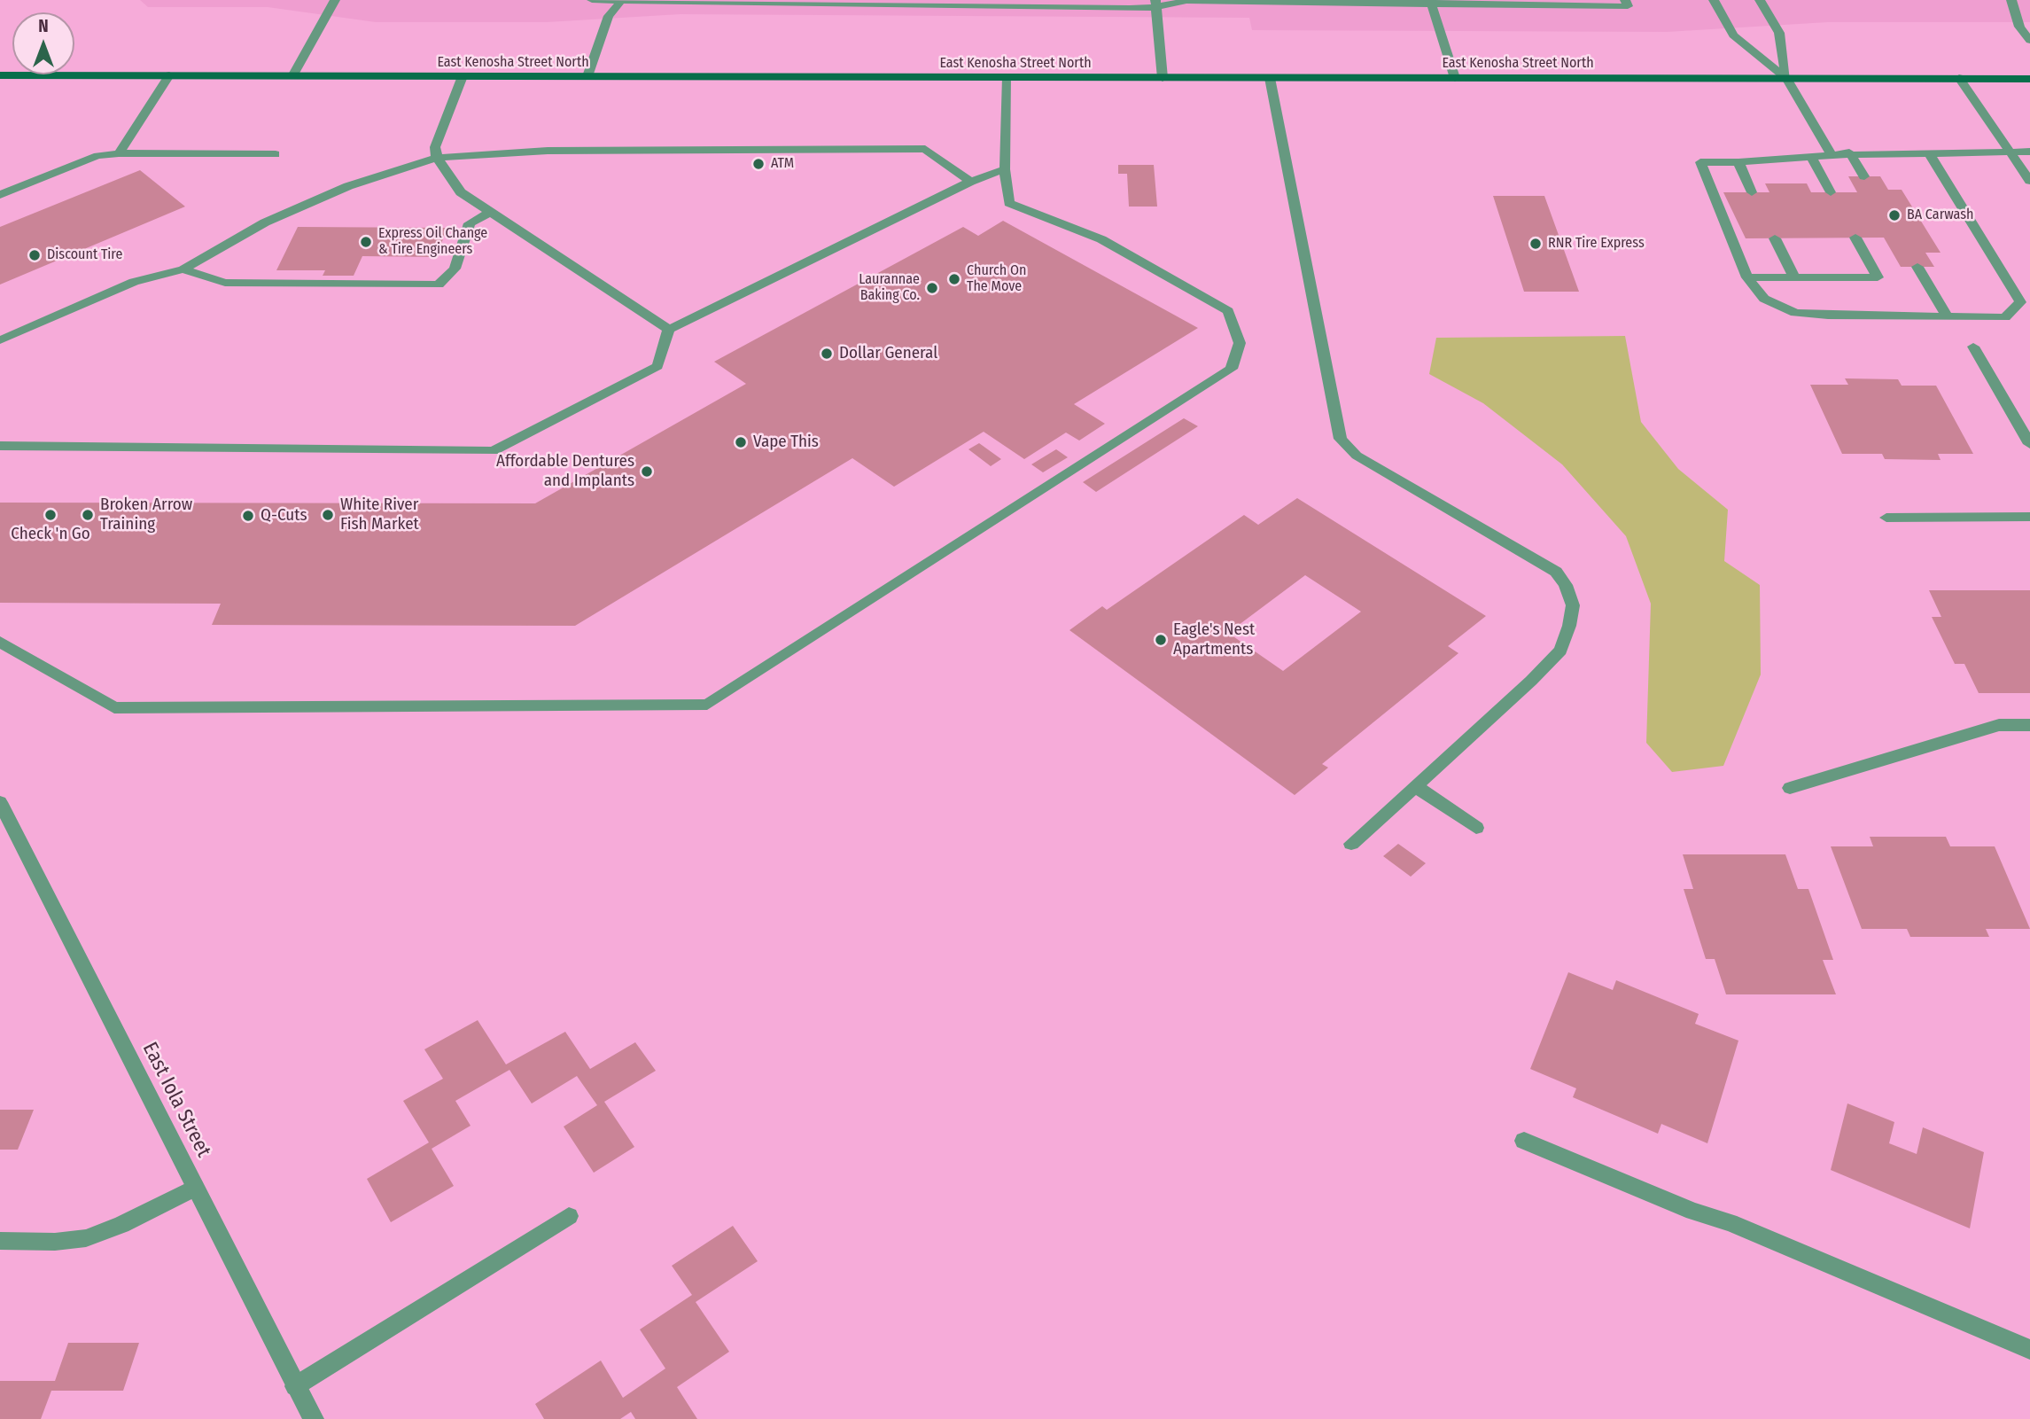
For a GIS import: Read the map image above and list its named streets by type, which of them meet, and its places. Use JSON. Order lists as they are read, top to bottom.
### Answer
{
  "streets": {
    "main road": ["East Kenosha Street North"],
    "street": ["East Iola Street"]
  },
  "places": [
    "ATM",
    "BA Carwash",
    "Express Oil Change & Tire Engineers",
    "RNR Tire Express",
    "Discount Tire",
    "Church On The Move",
    "Laurannae Baking Co.",
    "Dollar General",
    "Vape This",
    "Affordable Dentures and Implants",
    "Check 'n Go",
    "Broken Arrow Training",
    "White River Fish Market",
    "Q-Cuts",
    "Eagle's Nest Apartments"
  ],
  "north": "top"
}
